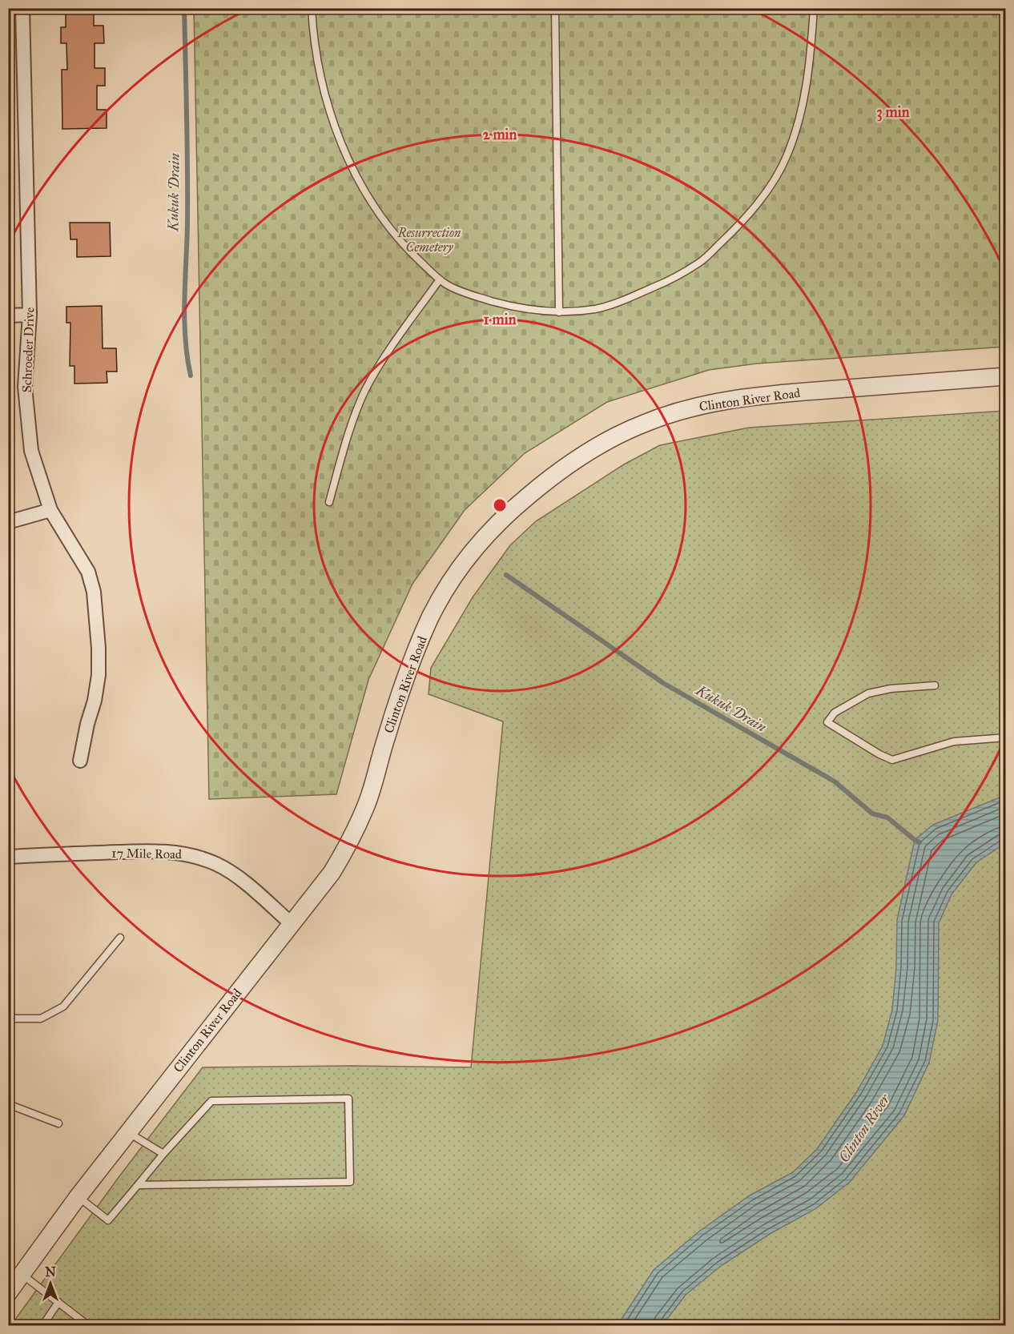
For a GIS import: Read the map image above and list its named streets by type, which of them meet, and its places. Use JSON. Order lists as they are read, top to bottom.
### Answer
{
  "streets": {
    "street": ["Schroeder Drive", "Clinton River Road", "17 Mile Road"]
  },
  "crossings": [
    ["Clinton River Road", "17 Mile Road"]
  ],
  "water": ["Kukuk Drain", "Clinton River"],
  "parks": ["Resurrection Cemetery"],
  "north": "top",
  "rings": ["3 min", "2 min", "1 min"]
}
